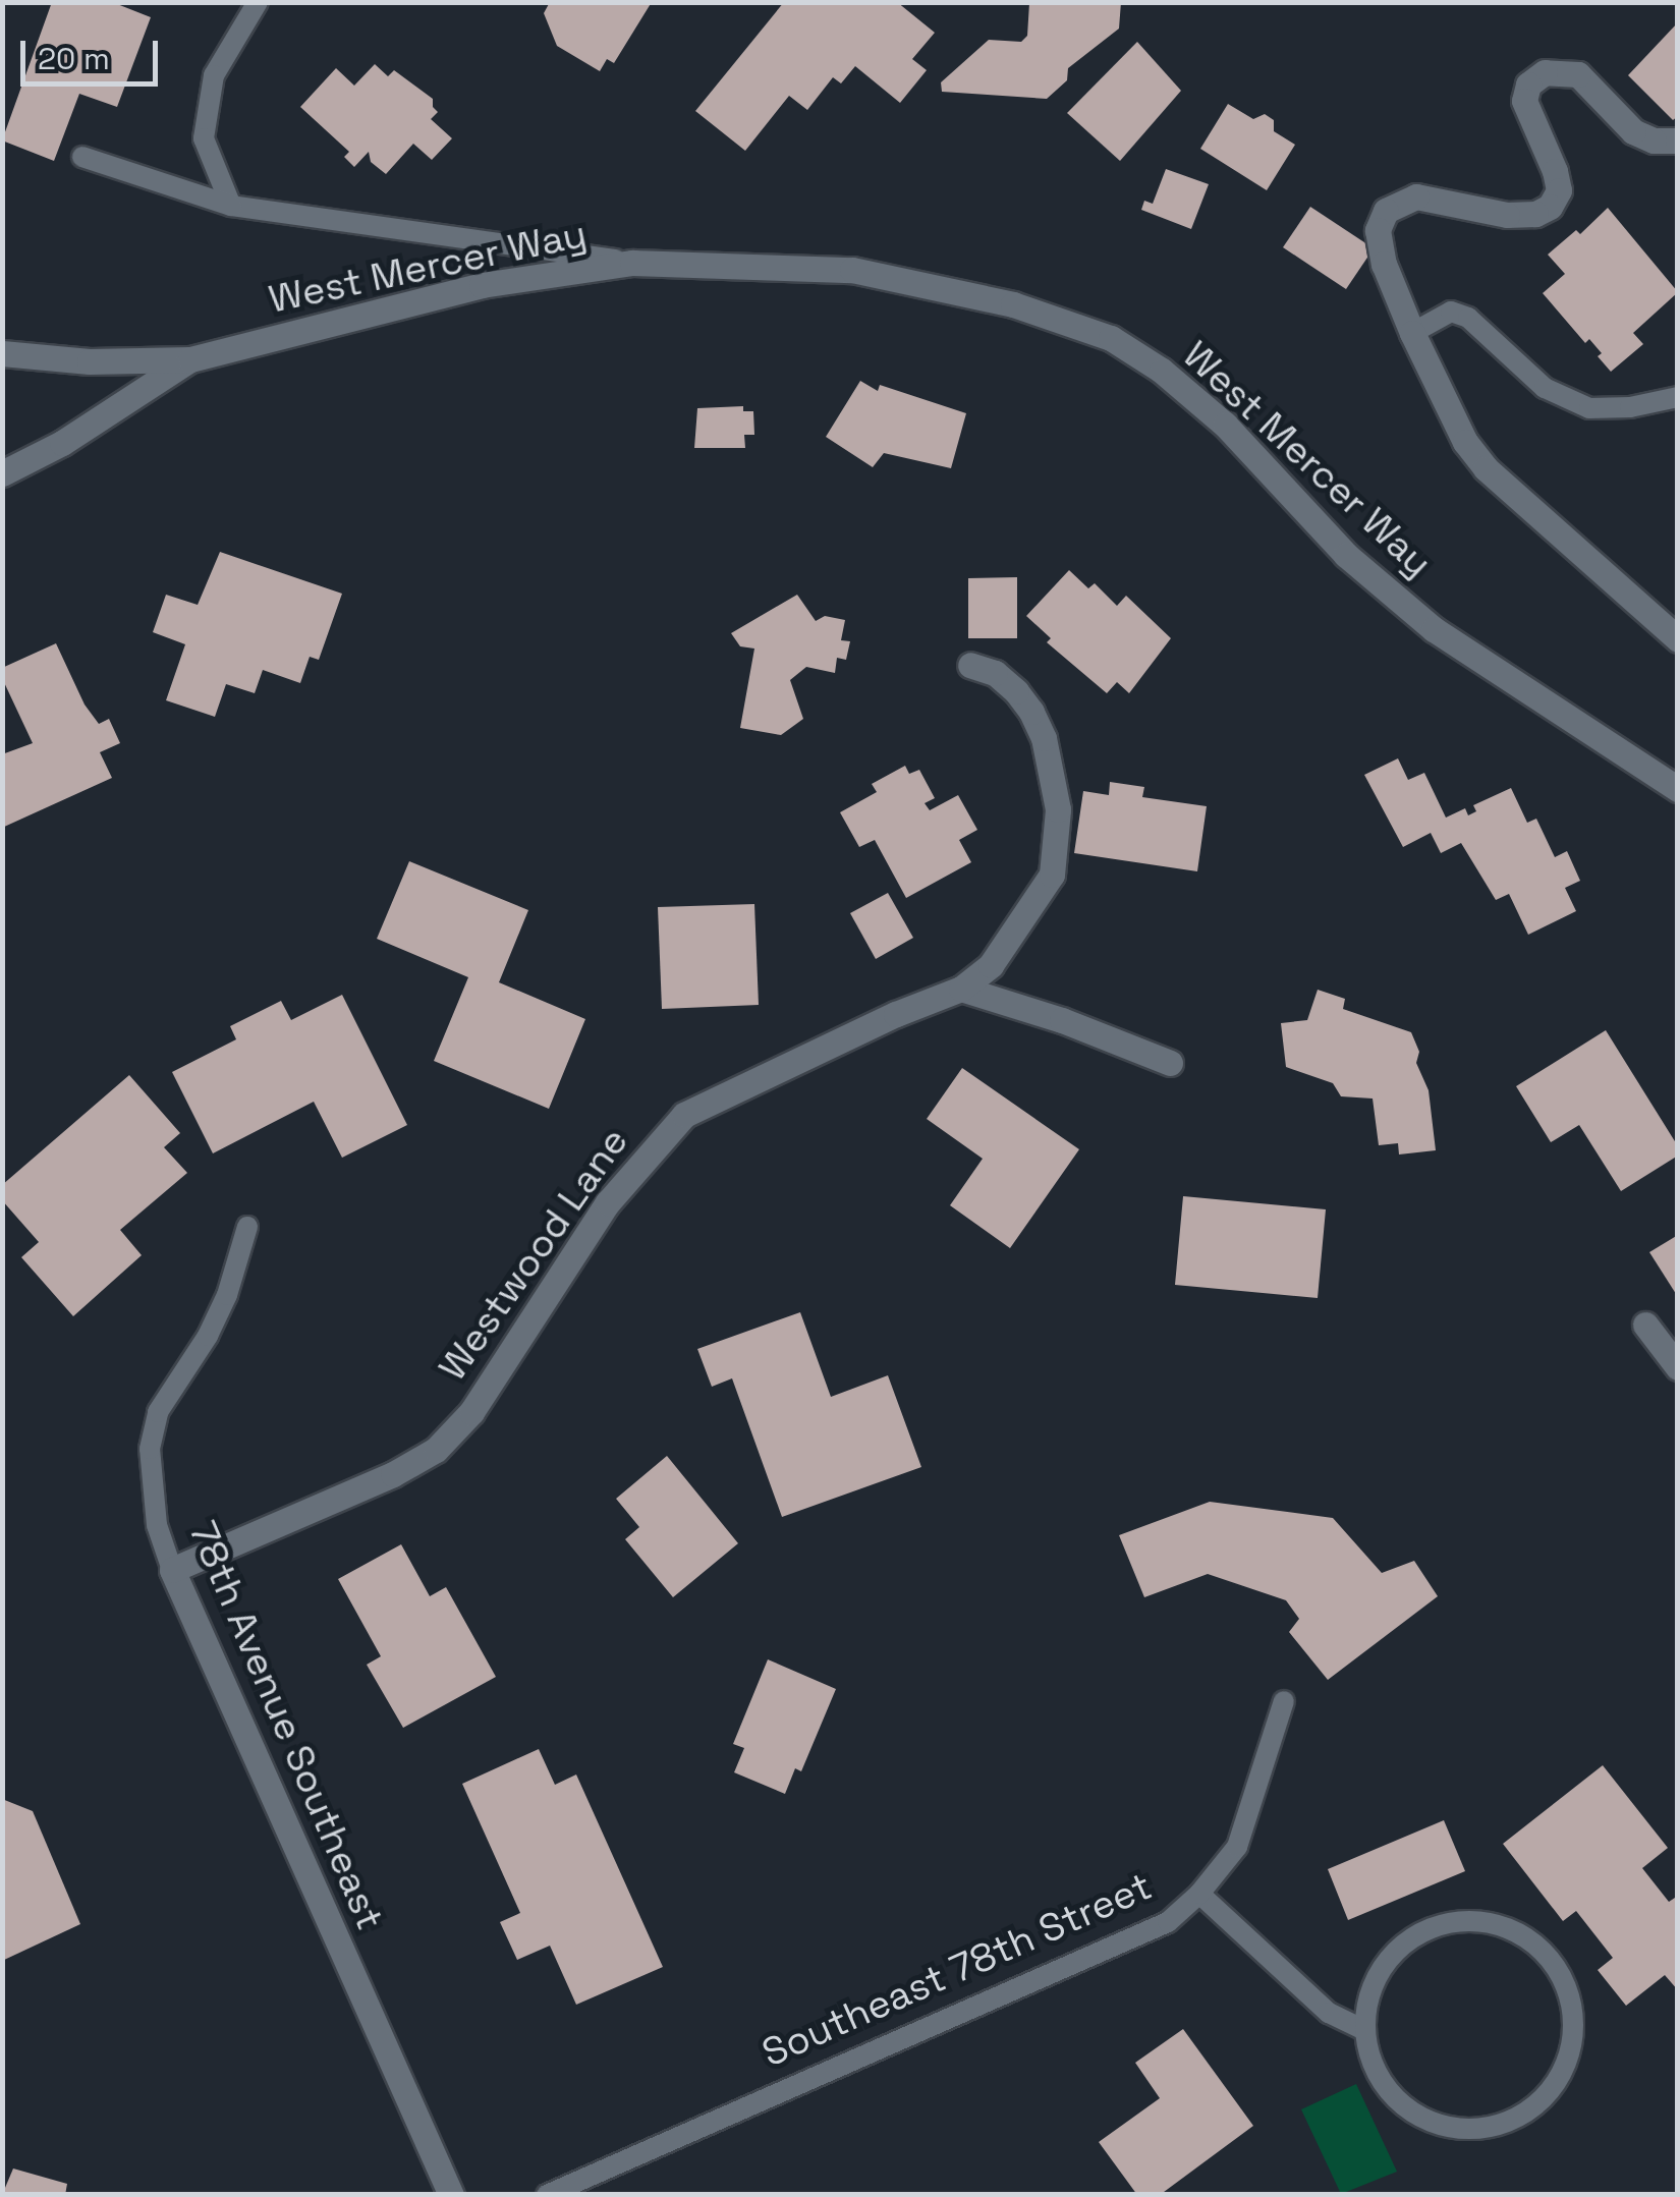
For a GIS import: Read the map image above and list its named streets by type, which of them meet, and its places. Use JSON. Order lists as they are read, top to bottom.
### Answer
{
  "streets": {
    "street": ["West Mercer Way", "Westwood Lane", "78th Avenue Southeast"],
    "lane": ["Southeast 78th Street"]
  },
  "crossings": [
    ["Westwood Lane", "78th Avenue Southeast"]
  ],
  "scale_bar": "20 m"
}
